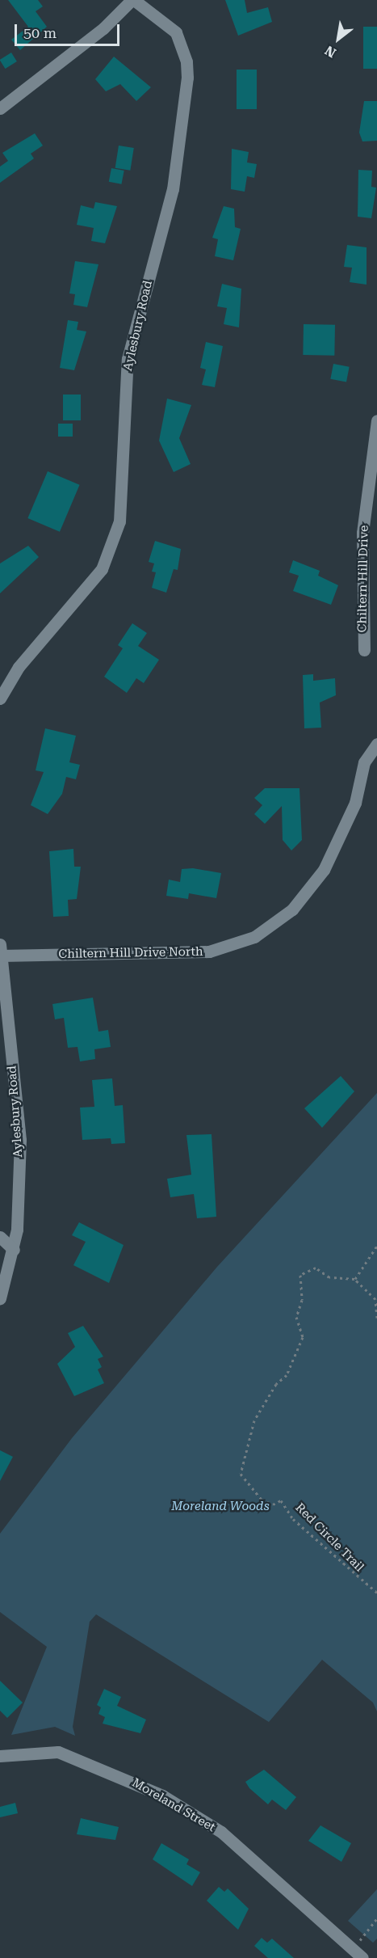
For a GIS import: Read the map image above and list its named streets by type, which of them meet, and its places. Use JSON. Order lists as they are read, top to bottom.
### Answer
{
  "streets": {
    "street": [
      "Aylesbury Road",
      "Chiltern Hill Drive",
      "Chiltern Hill Drive North",
      "Moreland Street"
    ],
    "path": ["Red Circle Trail"]
  },
  "crossings": [
    ["Aylesbury Road", "Chiltern Hill Drive North"]
  ],
  "parks": ["Moreland Woods"],
  "scale_bar": "50 m",
  "north": "bottom left"
}
